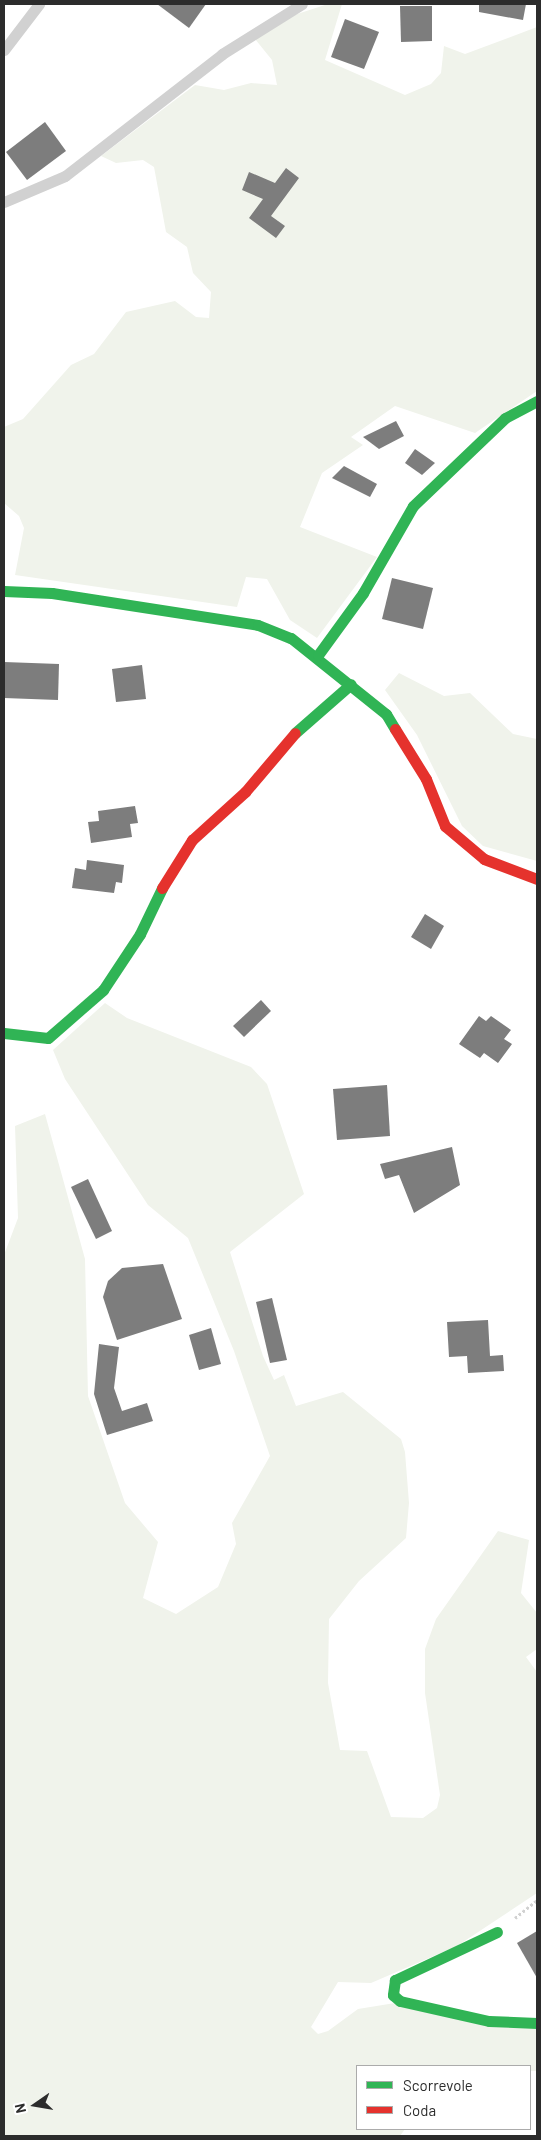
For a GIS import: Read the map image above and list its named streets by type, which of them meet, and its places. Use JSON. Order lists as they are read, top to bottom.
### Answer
{
  "legend": ["Scorrevole", "Coda"],
  "north": "left"
}
